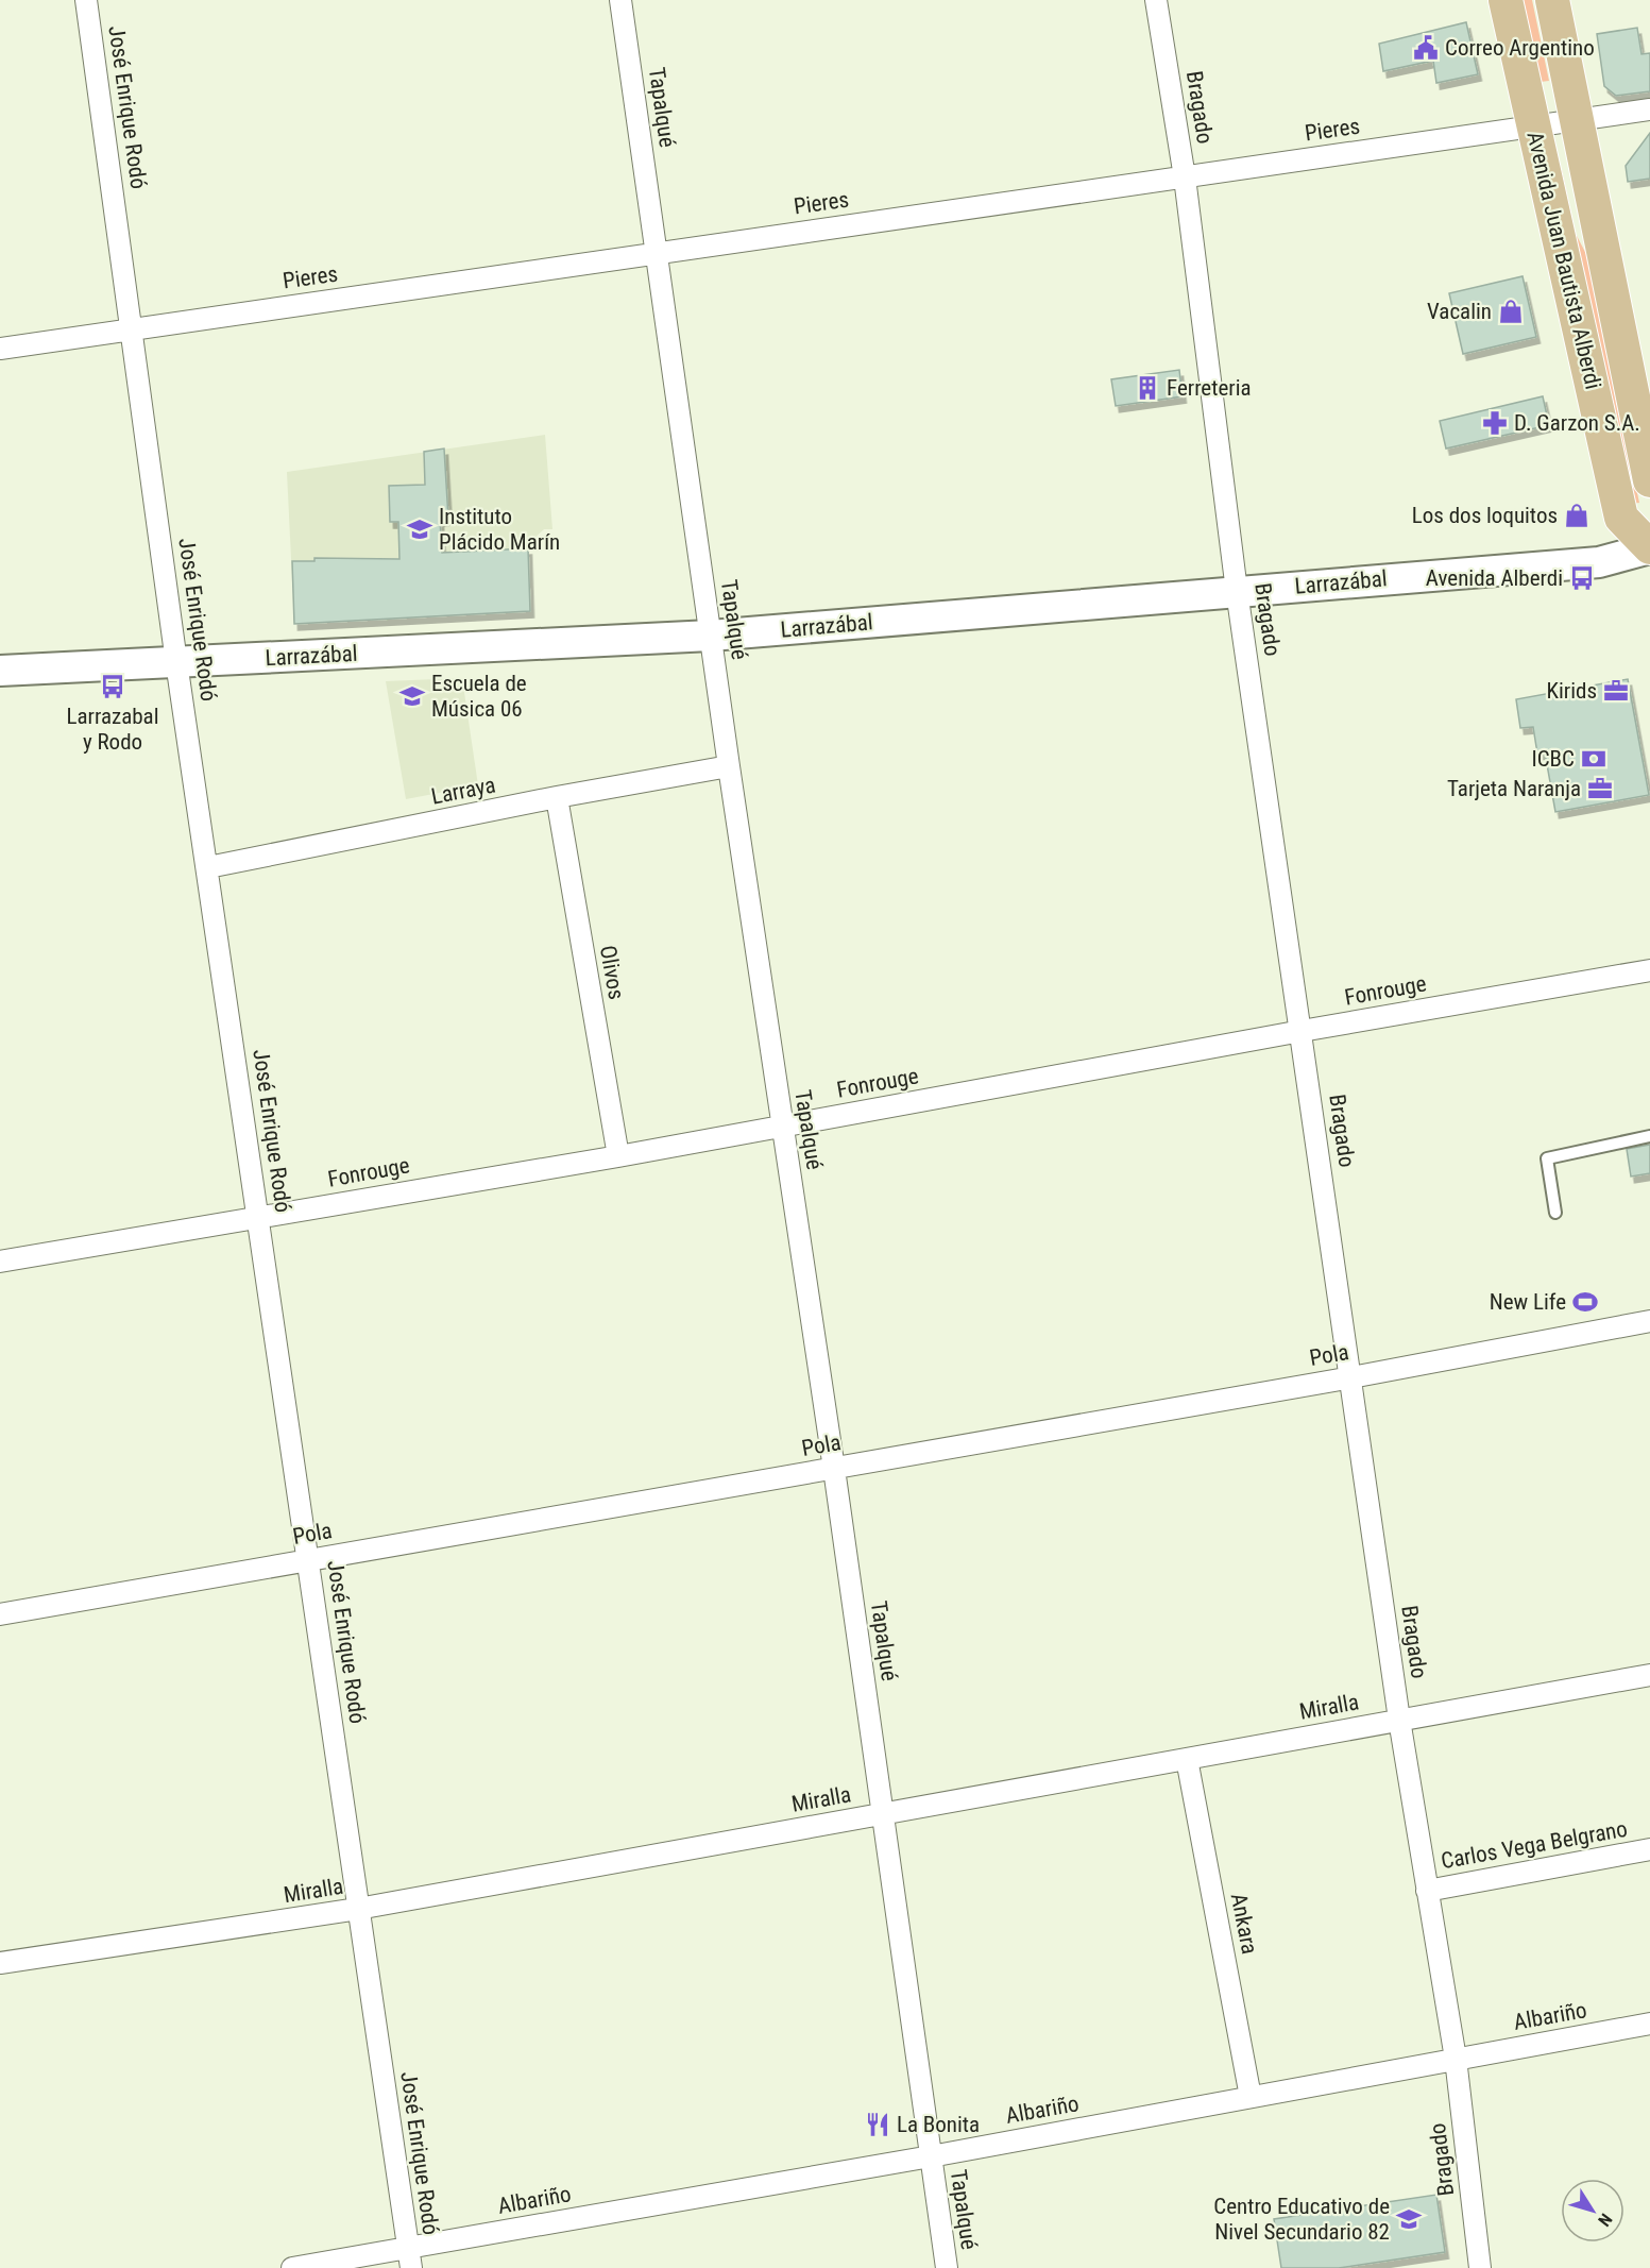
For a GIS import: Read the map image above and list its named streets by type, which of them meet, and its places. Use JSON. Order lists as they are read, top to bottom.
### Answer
{
  "streets": {
    "main road": ["Avenida Juan Bautista Alberdi"],
    "street": [
      "José Enrique Rodó",
      "Tapalqué",
      "Bragado",
      "Pieres",
      "Larrazábal",
      "Larraya",
      "Olivos",
      "Fonrouge",
      "Pola",
      "Miralla",
      "Carlos Vega Belgrano",
      "Ankara",
      "Albariño"
    ]
  },
  "crossings": [
    ["José Enrique Rodó", "Pieres"],
    ["José Enrique Rodó", "Larrazábal"],
    ["José Enrique Rodó", "Larraya"],
    ["José Enrique Rodó", "Fonrouge"],
    ["José Enrique Rodó", "Pola"],
    ["José Enrique Rodó", "Miralla"],
    ["José Enrique Rodó", "Albariño"],
    ["Tapalqué", "Pieres"],
    ["Tapalqué", "Larrazábal"],
    ["Tapalqué", "Larraya"],
    ["Tapalqué", "Fonrouge"],
    ["Tapalqué", "Pola"],
    ["Tapalqué", "Miralla"],
    ["Tapalqué", "Albariño"],
    ["Bragado", "Pieres"],
    ["Bragado", "Larrazábal"],
    ["Bragado", "Fonrouge"],
    ["Bragado", "Pola"],
    ["Bragado", "Miralla"],
    ["Bragado", "Carlos Vega Belgrano"],
    ["Bragado", "Albariño"],
    ["Pieres", "Avenida Juan Bautista Alberdi"],
    ["Avenida Juan Bautista Alberdi", "Larrazábal"],
    ["Larraya", "Olivos"],
    ["Olivos", "Fonrouge"],
    ["Miralla", "Ankara"],
    ["Ankara", "Albariño"]
  ],
  "places": {
    "public building": ["Correo Argentino"],
    "shop": ["Vacalin", "Los dos loquitos"],
    "building": ["Ferreteria"],
    "pharmacy": ["D. Garzon S.A."],
    "school or university": ["Instituto Plácido Marín", "Escuela de Música 06", "Centro Educativo de Nivel Secundario 82"],
    "bus stop": ["Avenida Alberdi", "Larrazabal y Rodo"],
    "office": ["Kirids", "Tarjeta Naranja"],
    "bank": ["ICBC"],
    "sports": ["New Life"],
    "restaurant": ["La Bonita"]
  },
  "north": "bottom right"
}
